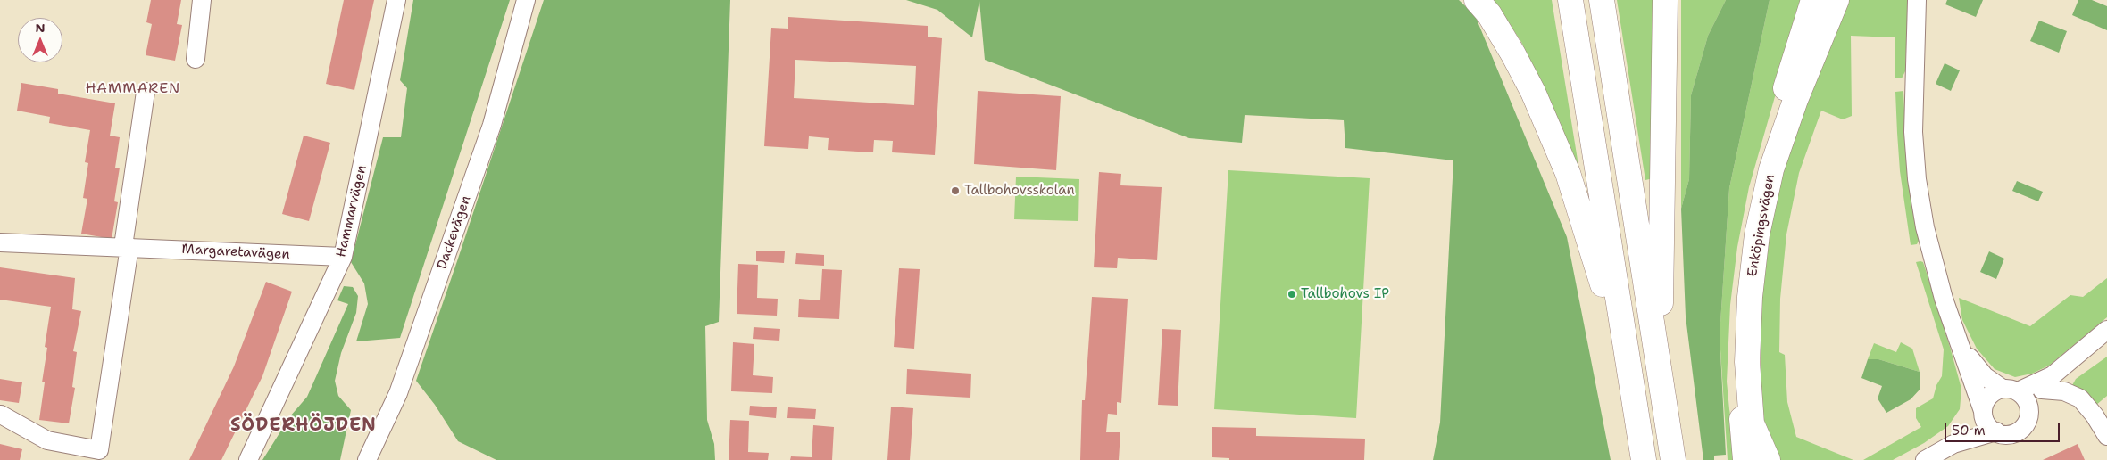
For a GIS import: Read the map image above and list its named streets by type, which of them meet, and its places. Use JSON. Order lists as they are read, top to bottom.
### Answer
{
  "streets": {
    "main road": ["Enköpingsvägen"],
    "street": ["Hammarvägen", "Dackevägen", "Margaretavägen"]
  },
  "crossings": [
    ["Hammarvägen", "Margaretavägen"]
  ],
  "districts": ["HAMMAREN", "SÖDERHÖJDEN"],
  "places": ["Tallbohovsskolan", "Tallbohovs IP"],
  "scale_bar": "50 m",
  "north": "top"
}
